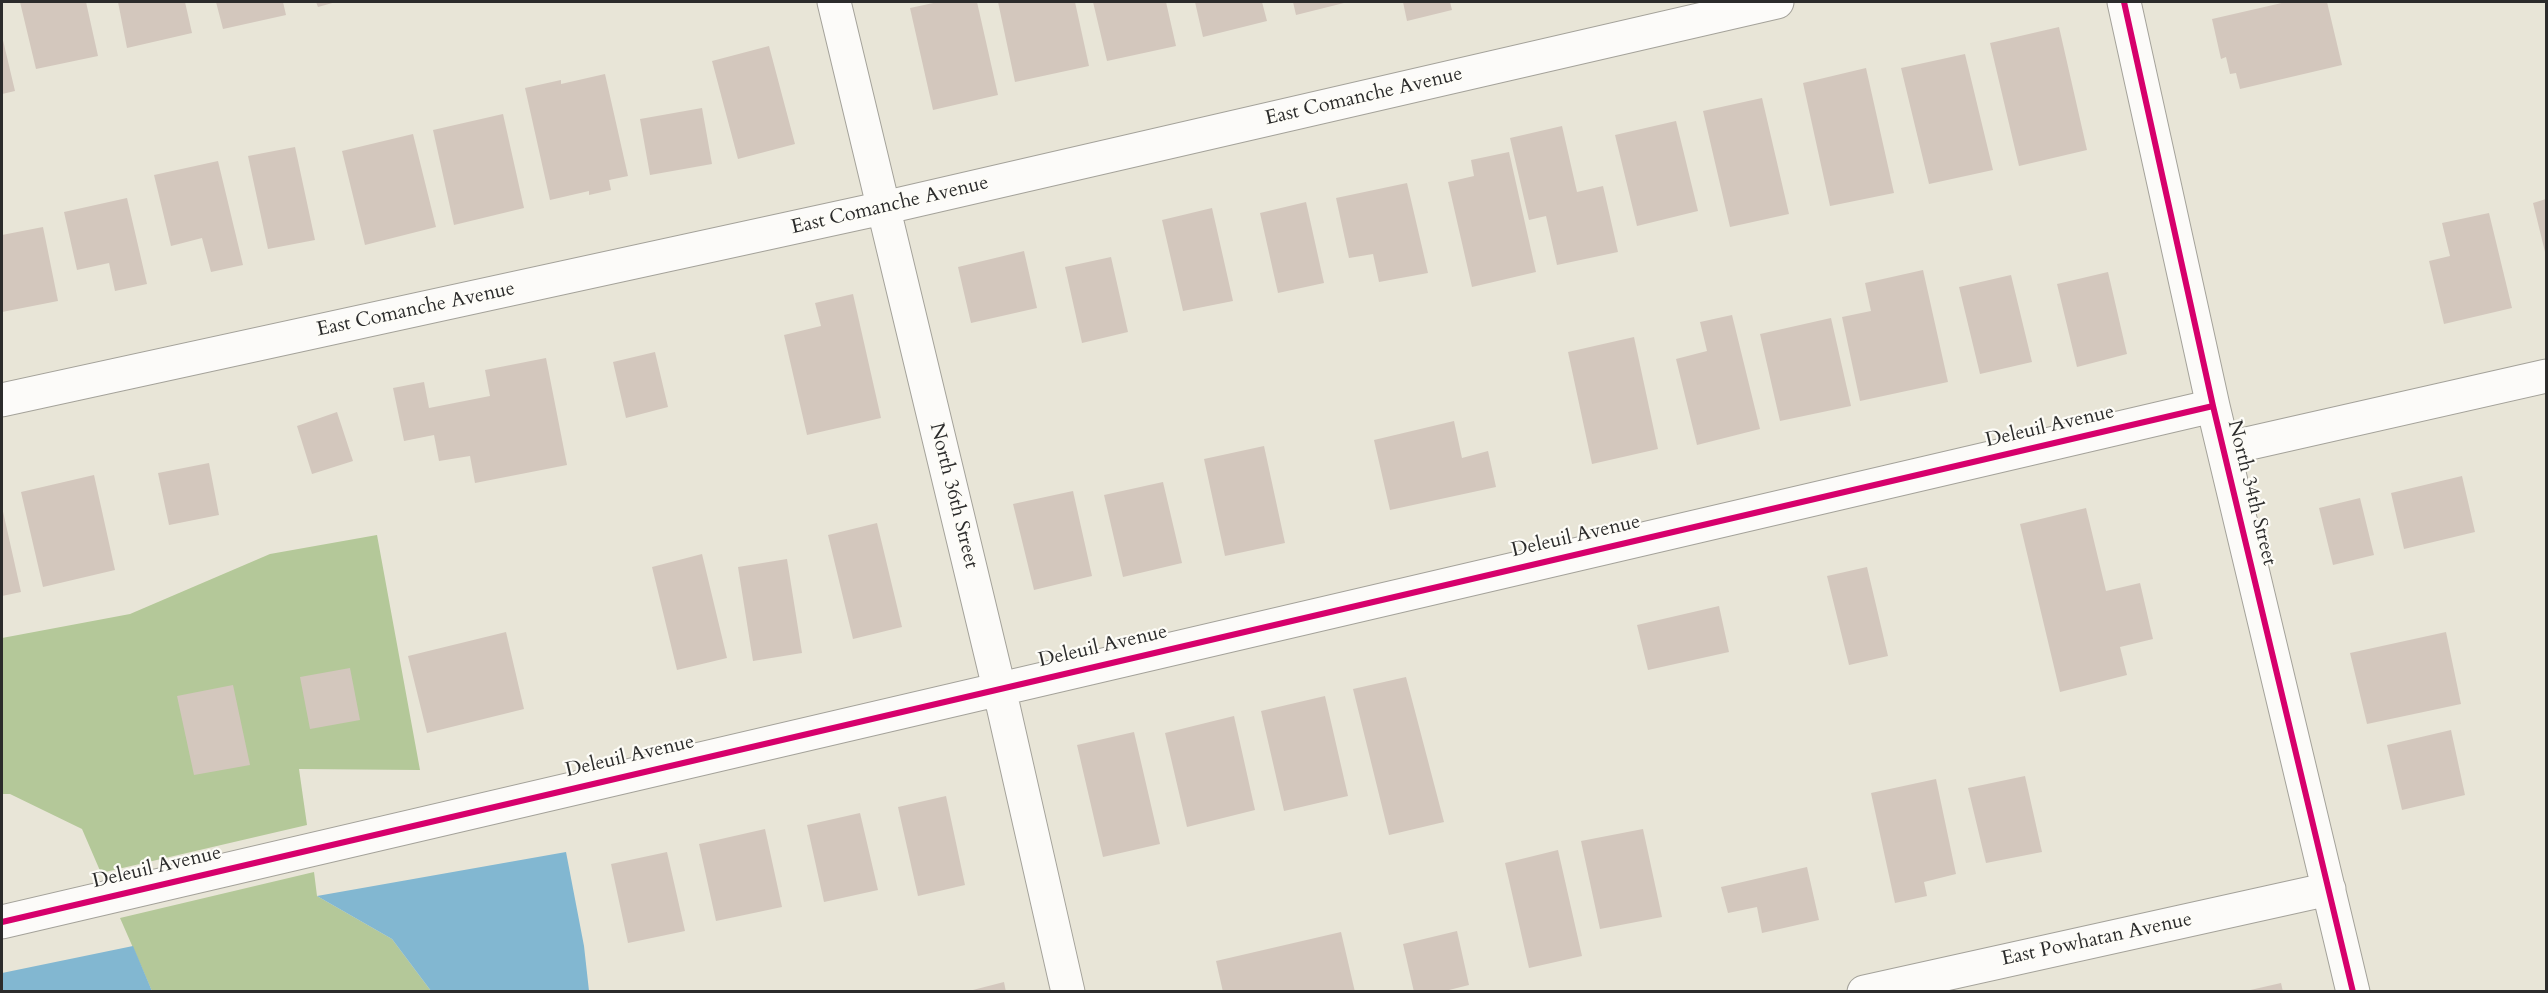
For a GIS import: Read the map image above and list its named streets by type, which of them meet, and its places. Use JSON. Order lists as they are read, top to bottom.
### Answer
{
  "streets": {
    "street": [
      "East Comanche Avenue",
      "Deleuil Avenue",
      "North 34th Street",
      "North 36th Street",
      "East Powhatan Avenue"
    ]
  },
  "crossings": [
    ["East Comanche Avenue", "North 36th Street"],
    ["Deleuil Avenue", "North 34th Street"],
    ["Deleuil Avenue", "North 36th Street"],
    ["North 34th Street", "East Powhatan Avenue"]
  ]
}
